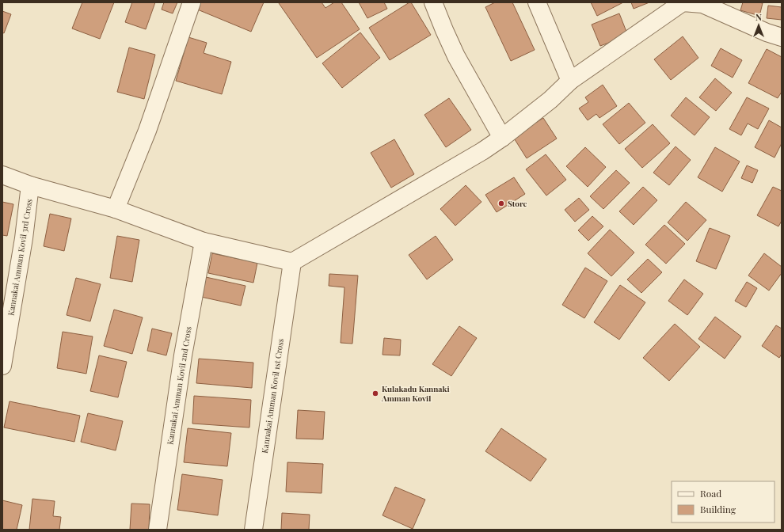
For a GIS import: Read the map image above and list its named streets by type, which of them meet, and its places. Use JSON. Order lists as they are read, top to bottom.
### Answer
{
  "streets": {
    "street": ["Kannakai Amman Kovil 3rd Cross", "Kannakai Amman Kovil 2nd Cross", "Kannakai Amman Kovil 1st Cross"]
  },
  "places": ["Store", "Kulakadu Kannaki Amman Kovil"],
  "legend": ["Road", "Building"],
  "north": "top"
}
